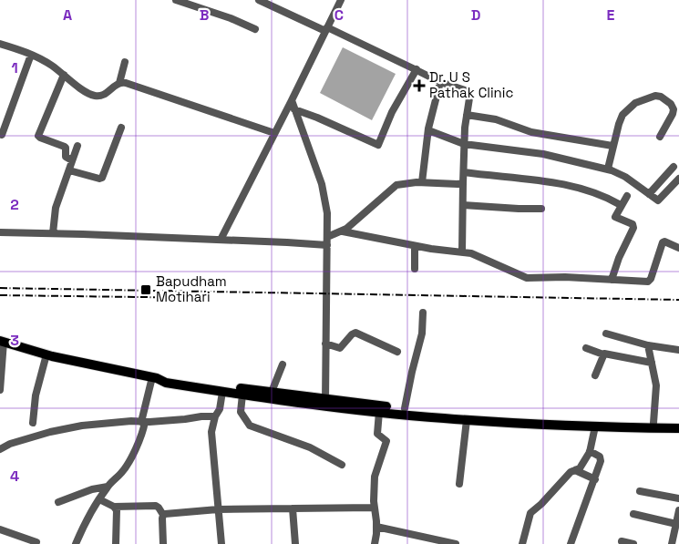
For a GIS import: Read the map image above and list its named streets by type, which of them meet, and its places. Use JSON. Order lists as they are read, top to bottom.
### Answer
{
  "places": {
    "health": ["Dr. U S Pathak Clinic"],
    "transit": ["Bapudham Motihari"]
  },
  "grid": {
    "columns": [
      "A",
      "B",
      "C",
      "D",
      "E"
    ],
    "rows": [
      "1",
      "2",
      "3",
      "4"
    ]
  }
}
